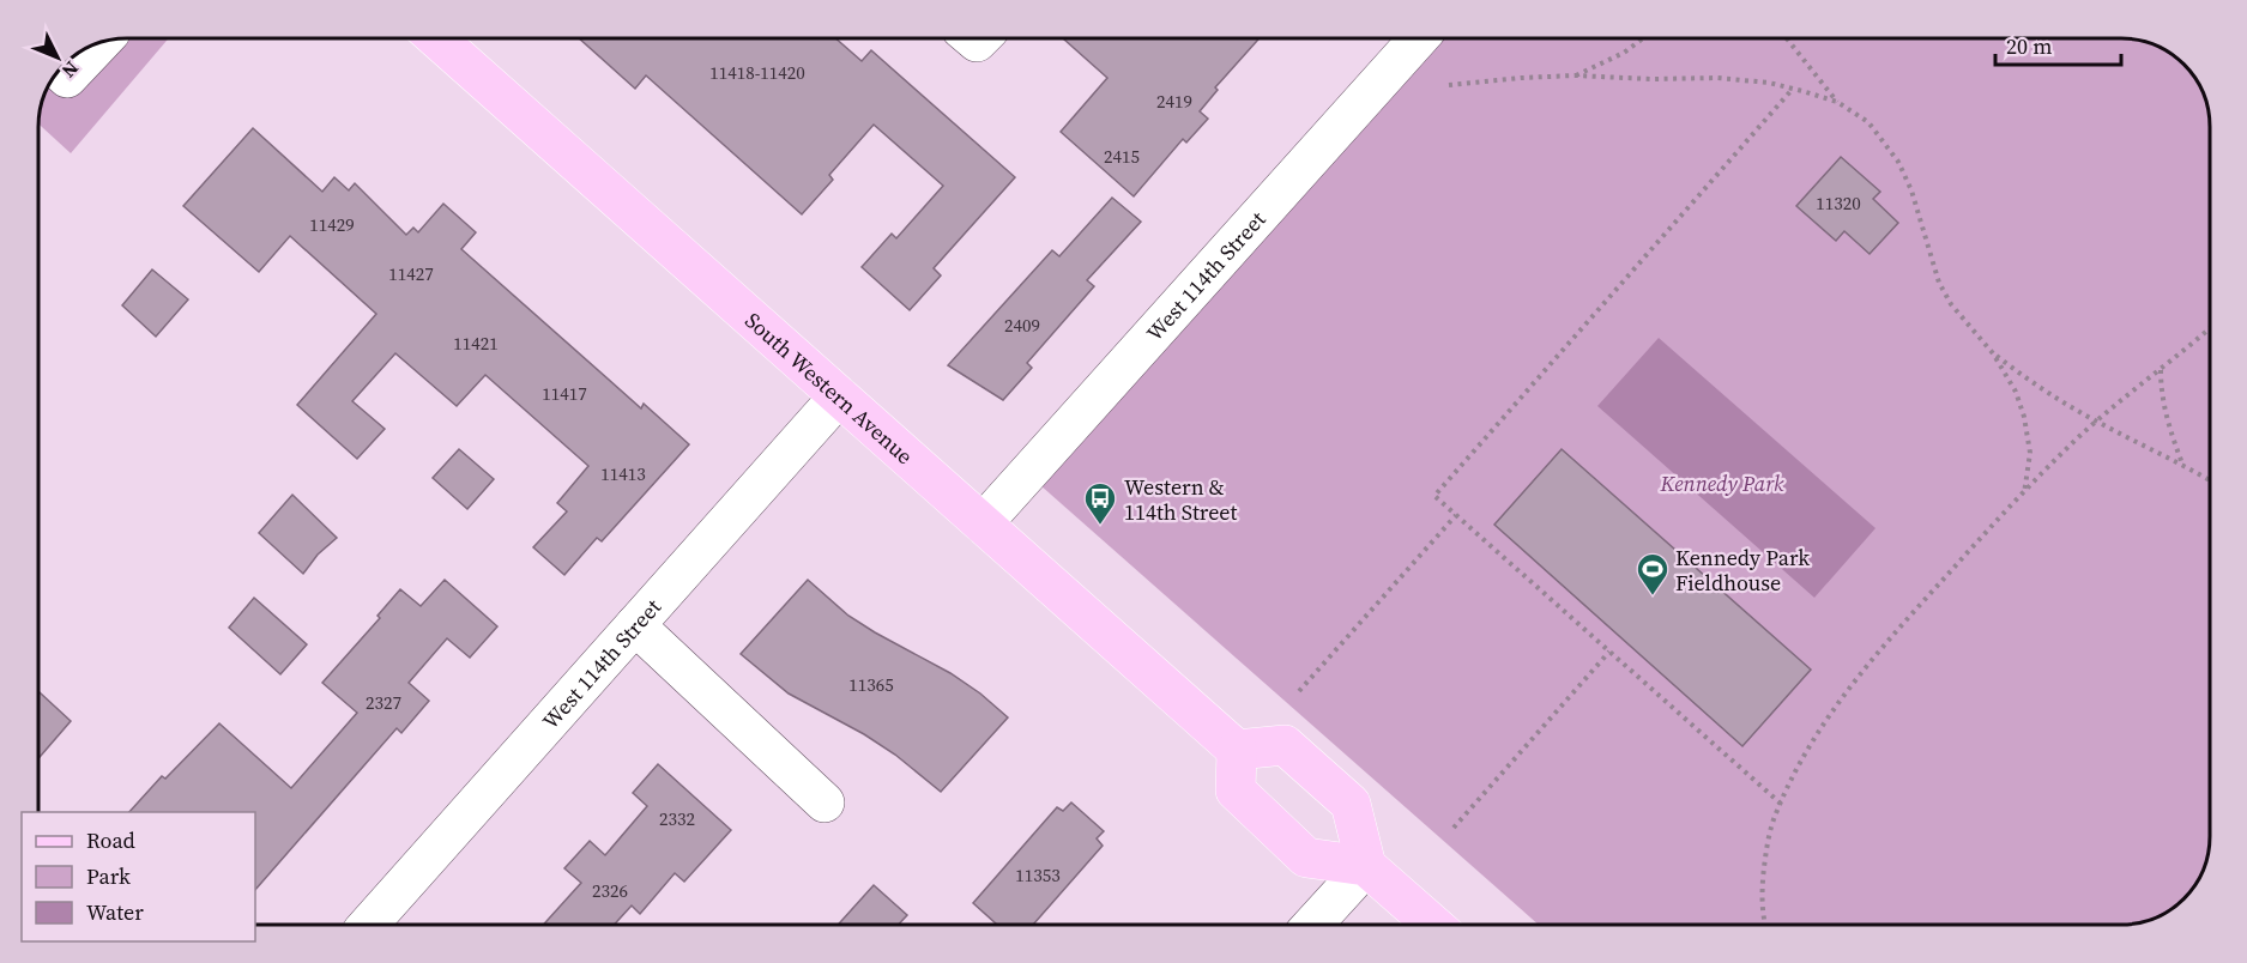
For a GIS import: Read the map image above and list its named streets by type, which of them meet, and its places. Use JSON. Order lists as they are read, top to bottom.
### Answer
{
  "streets": {
    "main road": ["South Western Avenue"],
    "street": ["West 114th Street"]
  },
  "crossings": [
    ["West 114th Street", "South Western Avenue"]
  ],
  "parks": ["Kennedy Park"],
  "places": {
    "bus stop": ["Western & 114th Street"],
    "sports": ["Kennedy Park Fieldhouse"]
  },
  "house_numbers": [
    "11418-11420",
    "2419",
    "2415",
    "11320",
    "11429",
    "11427",
    "2409",
    "11421",
    "11417",
    "11413",
    "11365",
    "2327",
    "2332",
    "11353",
    "2326"
  ],
  "legend": ["Road", "Park", "Water"],
  "scale_bar": "20 m",
  "north": "bottom right"
}
